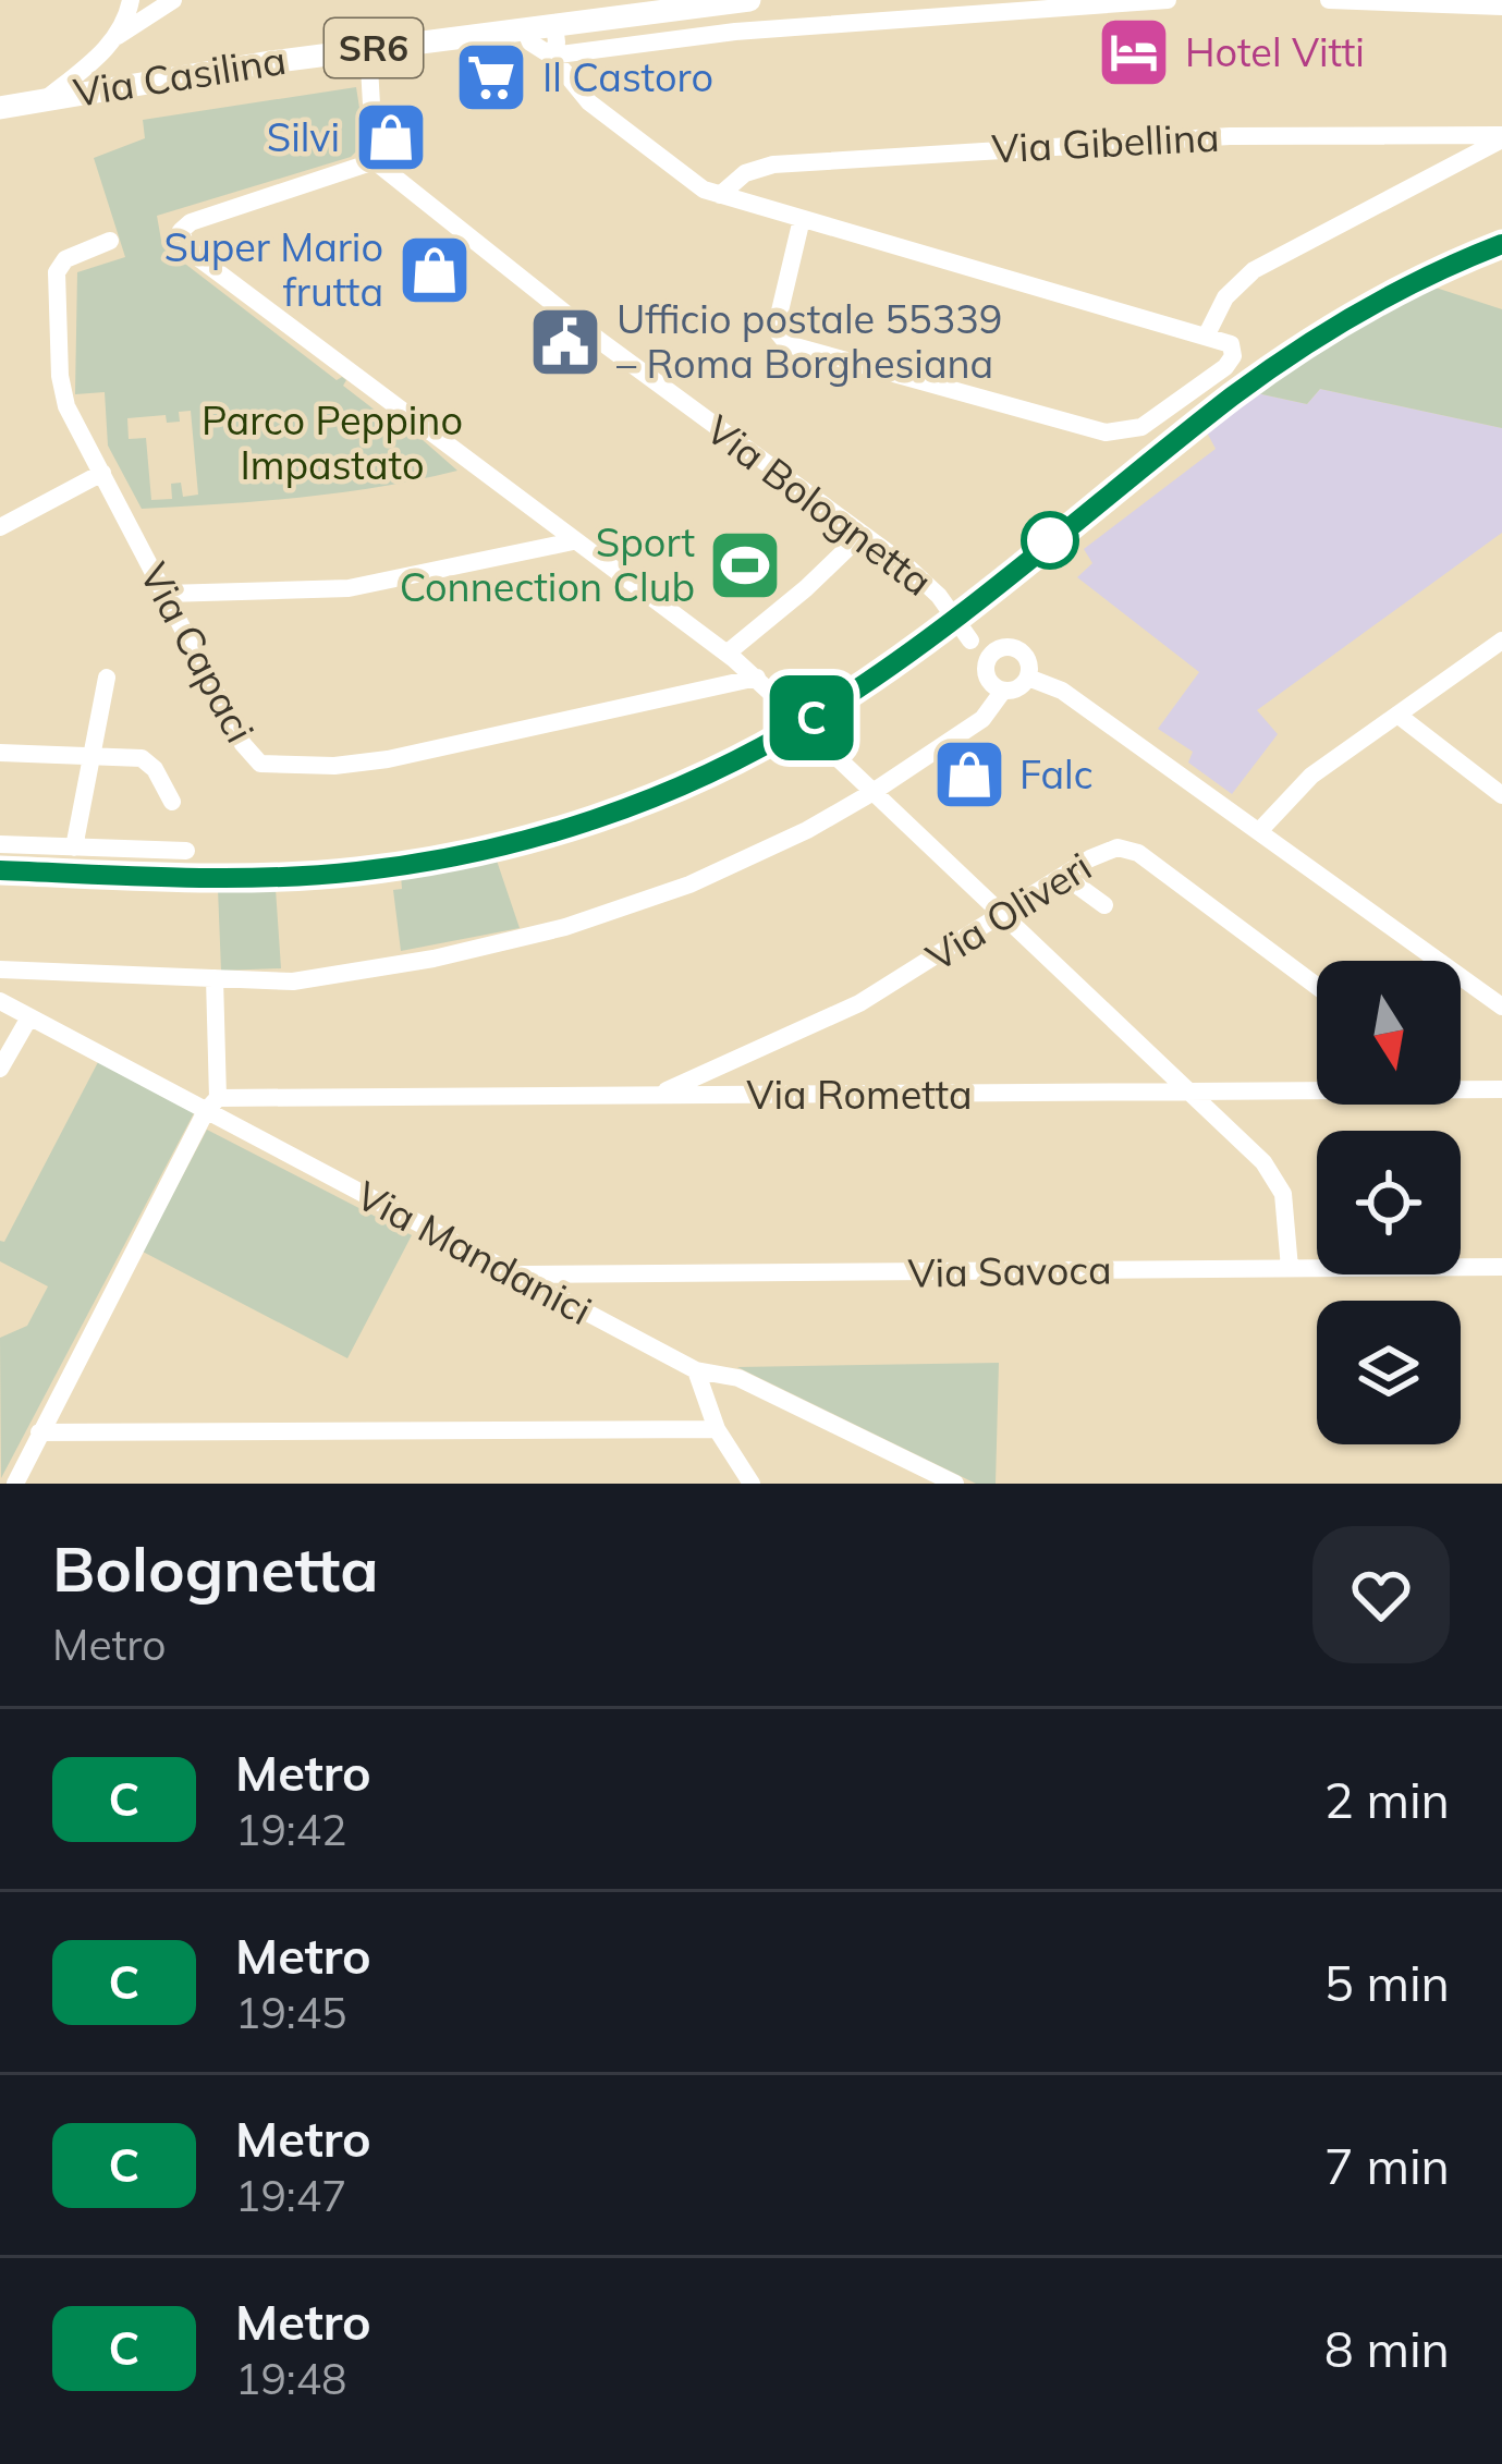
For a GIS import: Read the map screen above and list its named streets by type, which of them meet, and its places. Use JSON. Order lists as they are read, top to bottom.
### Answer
{
  "streets": {
    "main road": ["SR6", "Via Casilina"],
    "street": [
      "Via Gibellina",
      "Via Bolognetta",
      "Via Capaci",
      "Via Oliveri",
      "Via Rometta",
      "Via Mandanici",
      "Via Savoca"
    ]
  },
  "crossings": [
    ["Via Oliveri", "Via Rometta"],
    ["Via Rometta", "Via Mandanici"],
    ["Via Mandanici", "Via Savoca"]
  ],
  "parks": ["Parco Peppino Impastato"],
  "places": {
    "hotel": ["Hotel Vitti"],
    "supermarket": ["Il Castoro"],
    "shop": ["Silvi", "Super Mario frutta", "Falc"],
    "public building": ["Ufficio postale 55339 – Roma Borghesiana"],
    "sports": ["Sport Connection Club"]
  },
  "lines": ["metro line C"],
  "north": "bottom",
  "page": {
    "on_map": "C",
    "heading": ["Bolognetta", "Metro"],
    "list": [
      {
        "mark": "C",
        "name": "Metro",
        "note": "19:42",
        "value": "2 min"
      },
      {
        "mark": "C",
        "name": "Metro",
        "note": "19:45",
        "value": "5 min"
      },
      {
        "mark": "C",
        "name": "Metro",
        "note": "19:47",
        "value": "7 min"
      },
      {
        "mark": "C",
        "name": "Metro",
        "note": "19:48",
        "value": "8 min"
      }
    ]
  }
}
